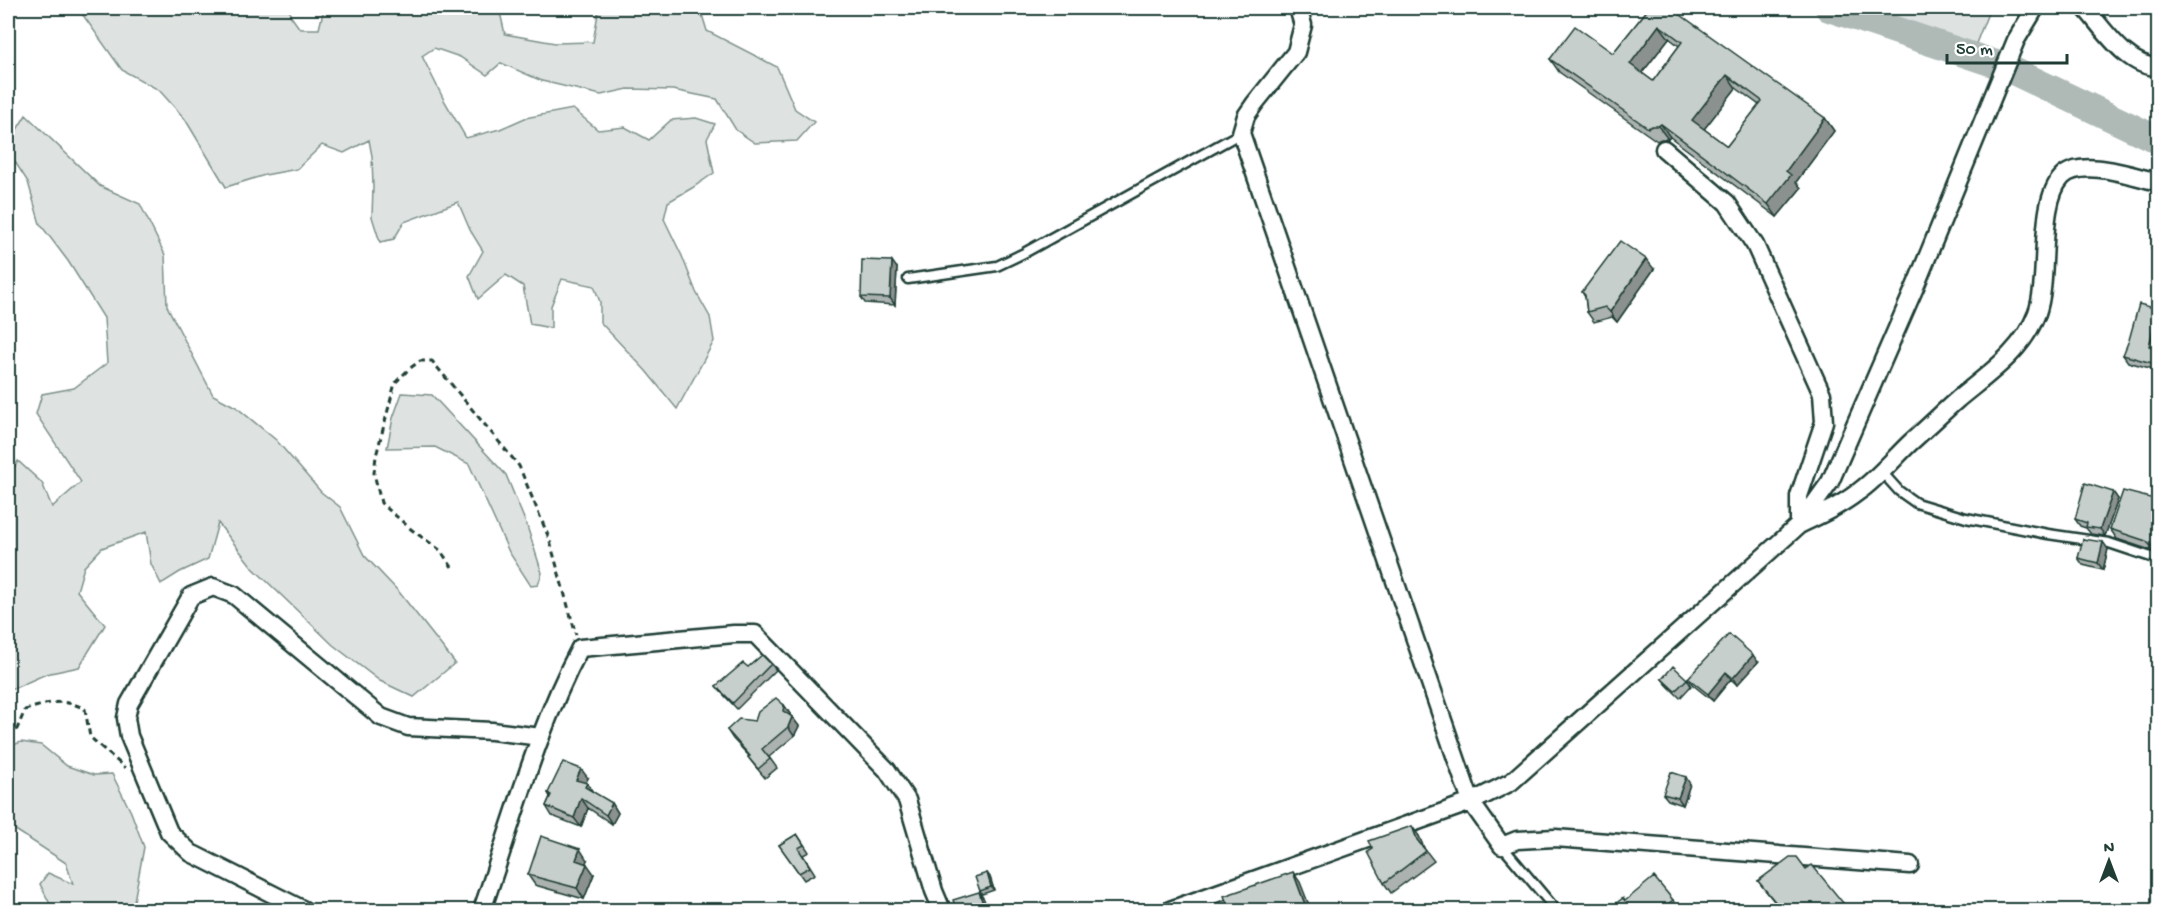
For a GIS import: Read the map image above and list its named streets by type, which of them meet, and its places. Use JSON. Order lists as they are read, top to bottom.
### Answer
{
  "scale_bar": "50 m",
  "north": "top"
}
